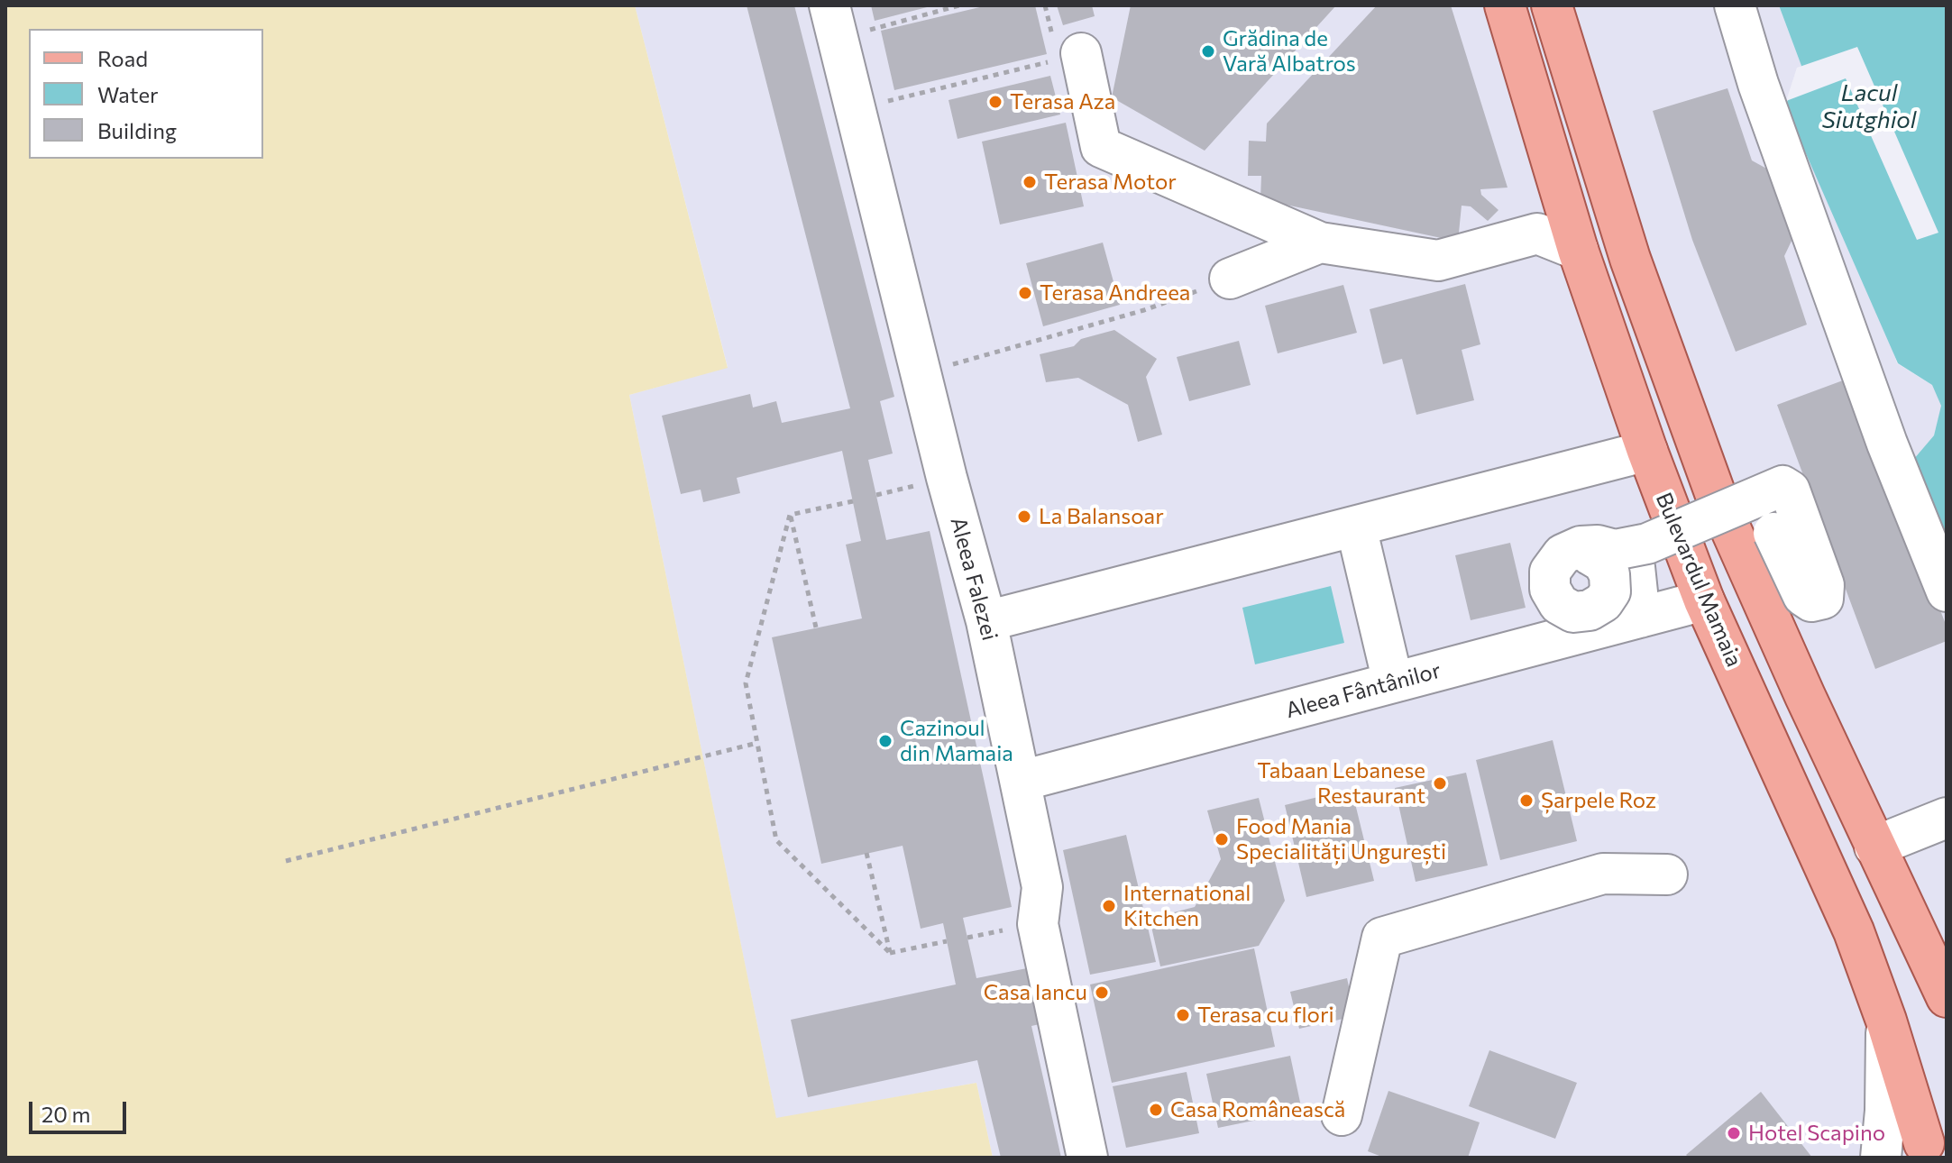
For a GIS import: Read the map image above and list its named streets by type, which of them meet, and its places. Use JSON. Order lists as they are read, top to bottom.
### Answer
{
  "streets": {
    "main road": ["Bulevardul Mamaia"],
    "street": ["Aleea Falezei", "Aleea Fântânilor"]
  },
  "crossings": [
    ["Aleea Falezei", "Aleea Fântânilor"],
    ["Bulevardul Mamaia", "Aleea Fântânilor"]
  ],
  "water": ["Lacul Siutghiol"],
  "places": [
    "Grădina de Vară Albatros",
    "Terasa Aza",
    "Terasa Motor",
    "Terasa Andreea",
    "La Balansoar",
    "Cazinoul din Mamaia",
    "Tabaan Lebanese Restaurant",
    "Șarpele Roz",
    "Food Mania Specialități Ungurești",
    "International Kitchen",
    "Casa Iancu",
    "Terasa cu flori",
    "Casa Românească",
    "Hotel Scapino"
  ],
  "legend": ["Road", "Water", "Building"],
  "scale_bar": "20 m"
}
